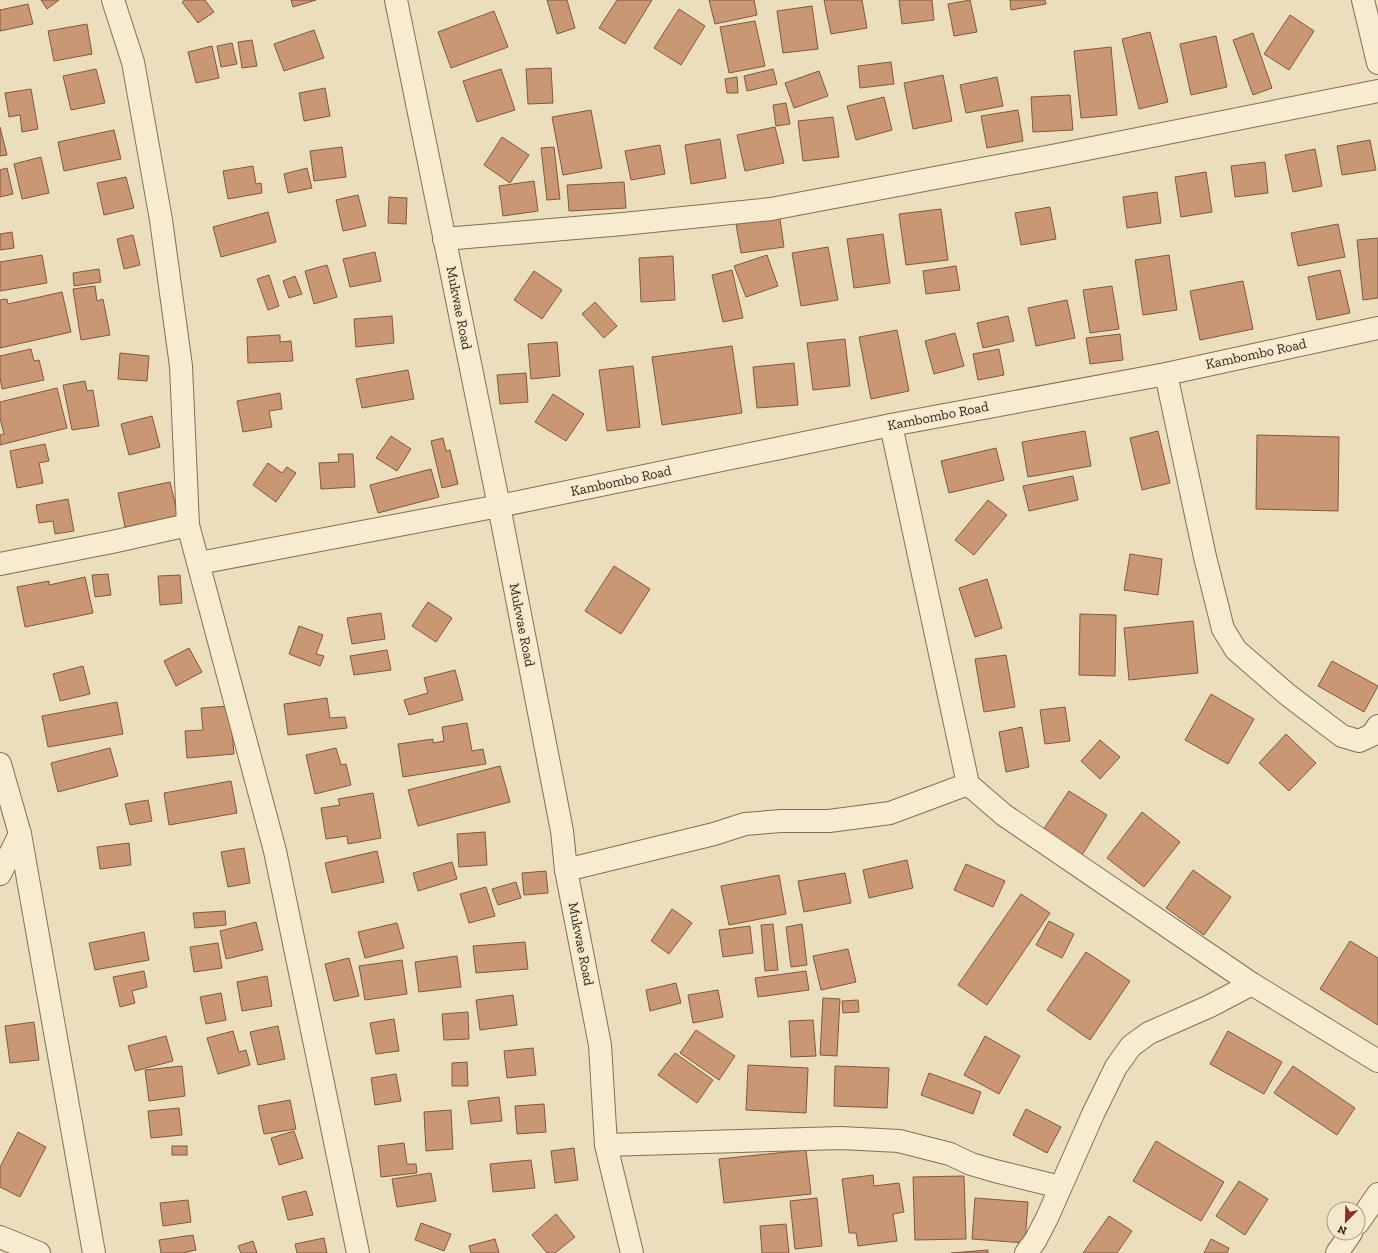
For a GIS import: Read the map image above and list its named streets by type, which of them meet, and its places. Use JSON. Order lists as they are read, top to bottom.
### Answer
{
  "streets": {
    "street": ["Mukwae Road", "Kambombo Road"]
  },
  "crossings": [
    ["Mukwae Road", "Kambombo Road"]
  ],
  "north": "bottom left"
}
